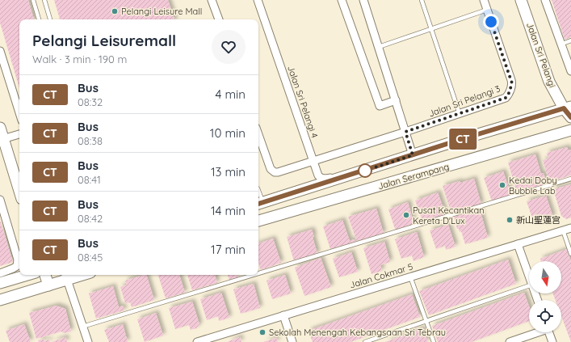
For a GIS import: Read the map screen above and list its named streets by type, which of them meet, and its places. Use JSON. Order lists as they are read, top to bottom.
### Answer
{
  "streets": {
    "main road": ["Jalan Sri Pelangi", "Jalan Serampang"],
    "street": ["Jalan Sri Pelangi 3", "Jalan Sri Pelangi 4", "Jalan Cokmar 5"]
  },
  "crossings": [
    ["Jalan Sri Pelangi 3", "Jalan Sri Pelangi 4"]
  ],
  "places": [
    "Pelangi Leisure Mall",
    "Kedai Doby Bubble Lab",
    "Pusat Kecantikan Kereta D'Lux",
    "新山聖蓮宫",
    "Sekolah Menengah Kebangsaan Sri Tebrau"
  ],
  "lines": ["bus line CT"],
  "north": "bottom",
  "page": {
    "on_map": "CT",
    "heading": ["Pelangi Leisuremall", "Walk · 3 min · 190 m"],
    "list": [
      {
        "mark": "CT",
        "name": "Bus",
        "note": "08:32",
        "value": "4 min"
      },
      {
        "mark": "CT",
        "name": "Bus",
        "note": "08:38",
        "value": "10 min"
      },
      {
        "mark": "CT",
        "name": "Bus",
        "note": "08:41",
        "value": "13 min"
      },
      {
        "mark": "CT",
        "name": "Bus",
        "note": "08:42",
        "value": "14 min"
      },
      {
        "mark": "CT",
        "name": "Bus",
        "note": "08:45",
        "value": "17 min"
      }
    ]
  }
}
